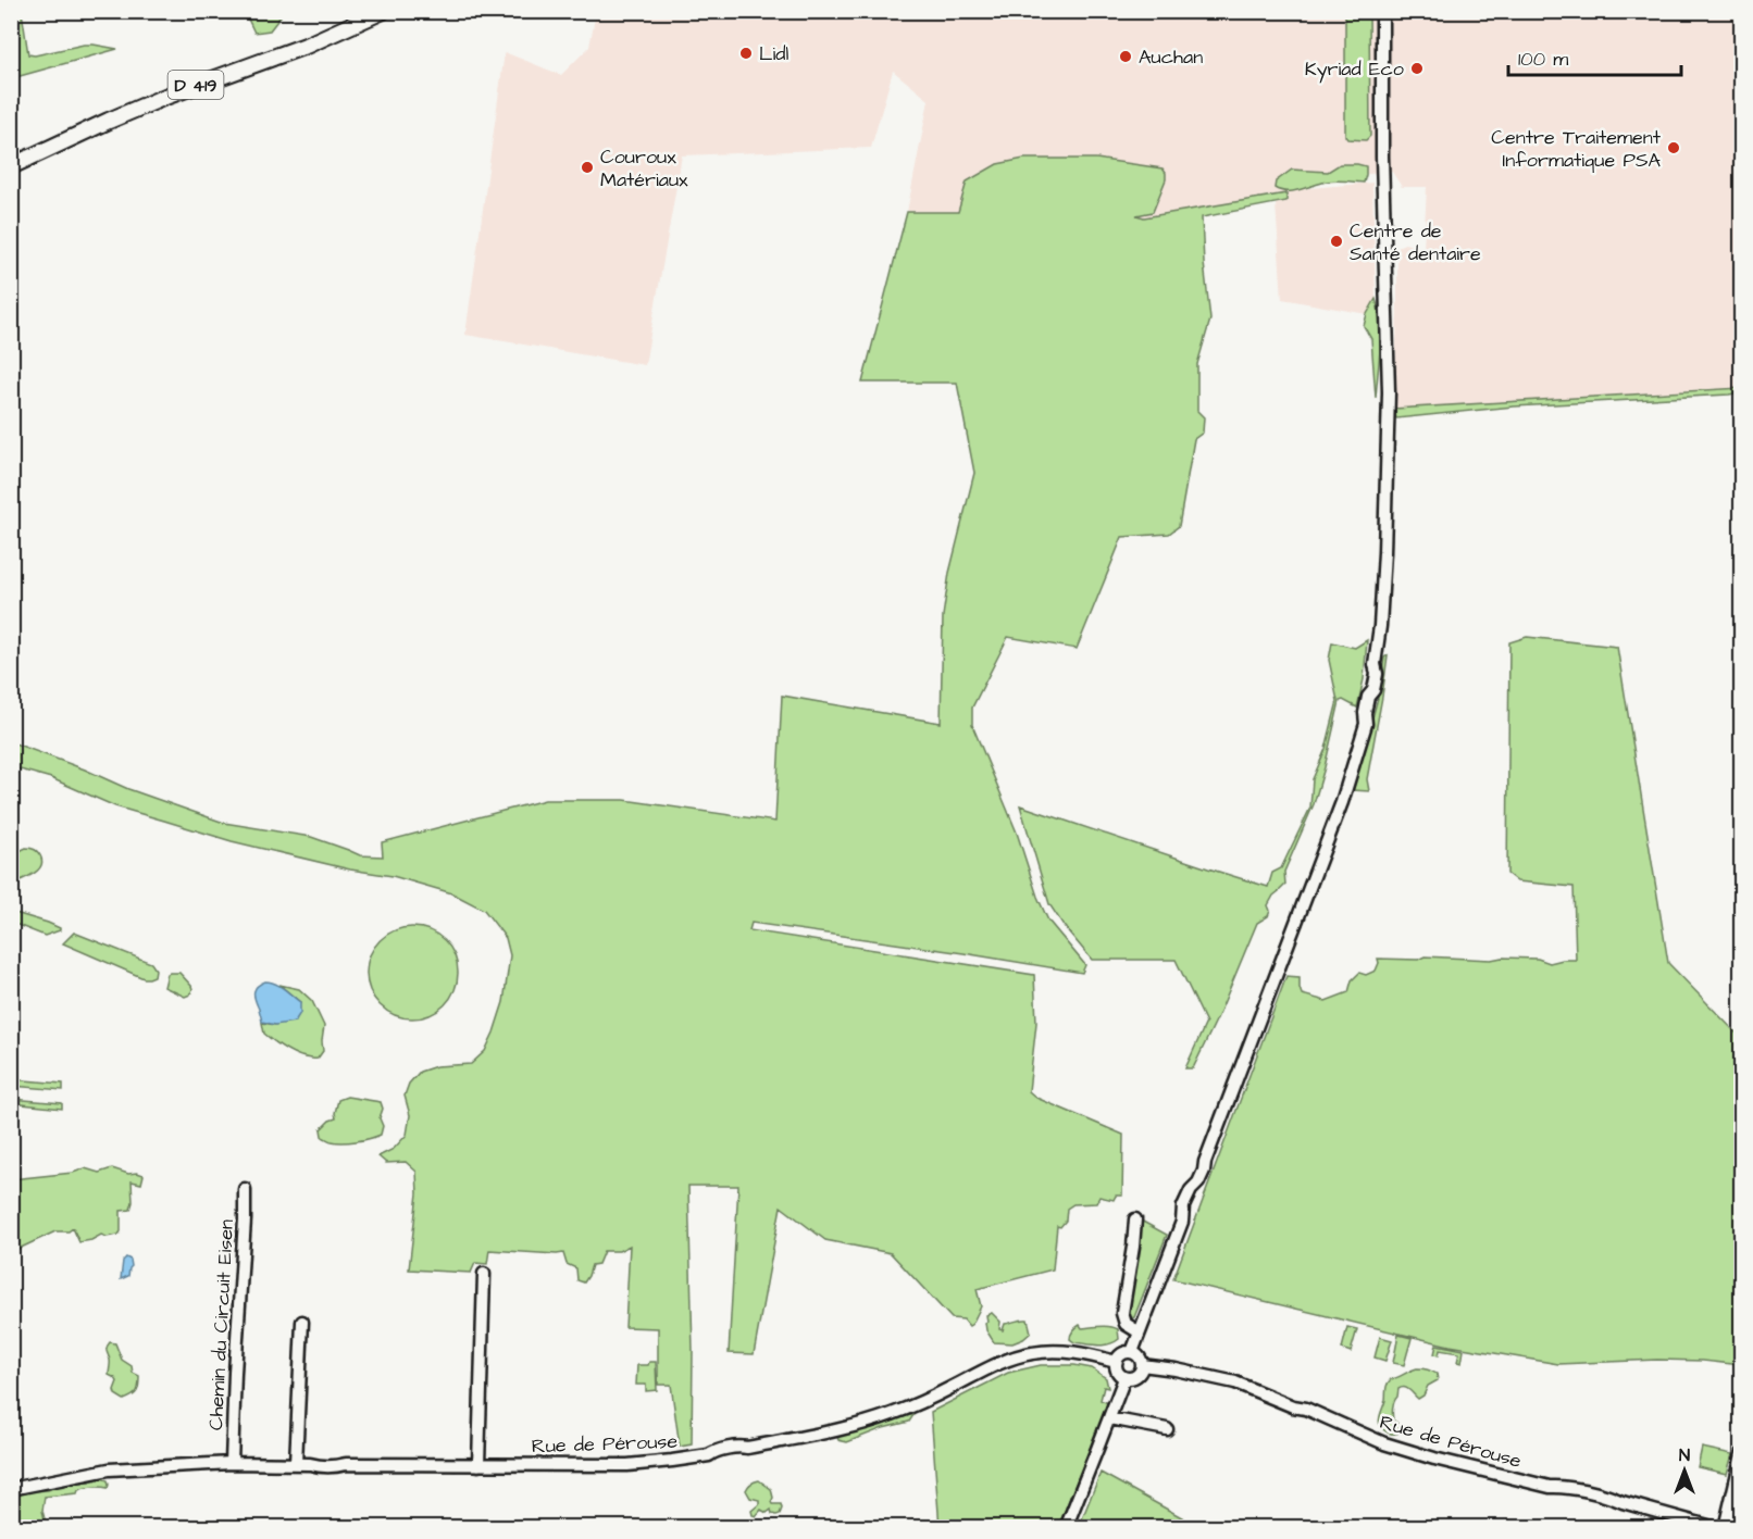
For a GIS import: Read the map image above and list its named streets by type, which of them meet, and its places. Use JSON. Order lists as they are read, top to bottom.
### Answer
{
  "streets": {
    "main road": ["D 419"],
    "street": ["Chemin du Circuit Eisen", "Rue de Pérouse"]
  },
  "crossings": [
    ["Chemin du Circuit Eisen", "Rue de Pérouse"]
  ],
  "places": [
    "Lidl",
    "Auchan",
    "Kyriad Eco",
    "Centre Traitement Informatique PSA",
    "Couroux Matériaux",
    "Centre de Santé dentaire"
  ],
  "scale_bar": "100 m",
  "north": "top"
}
